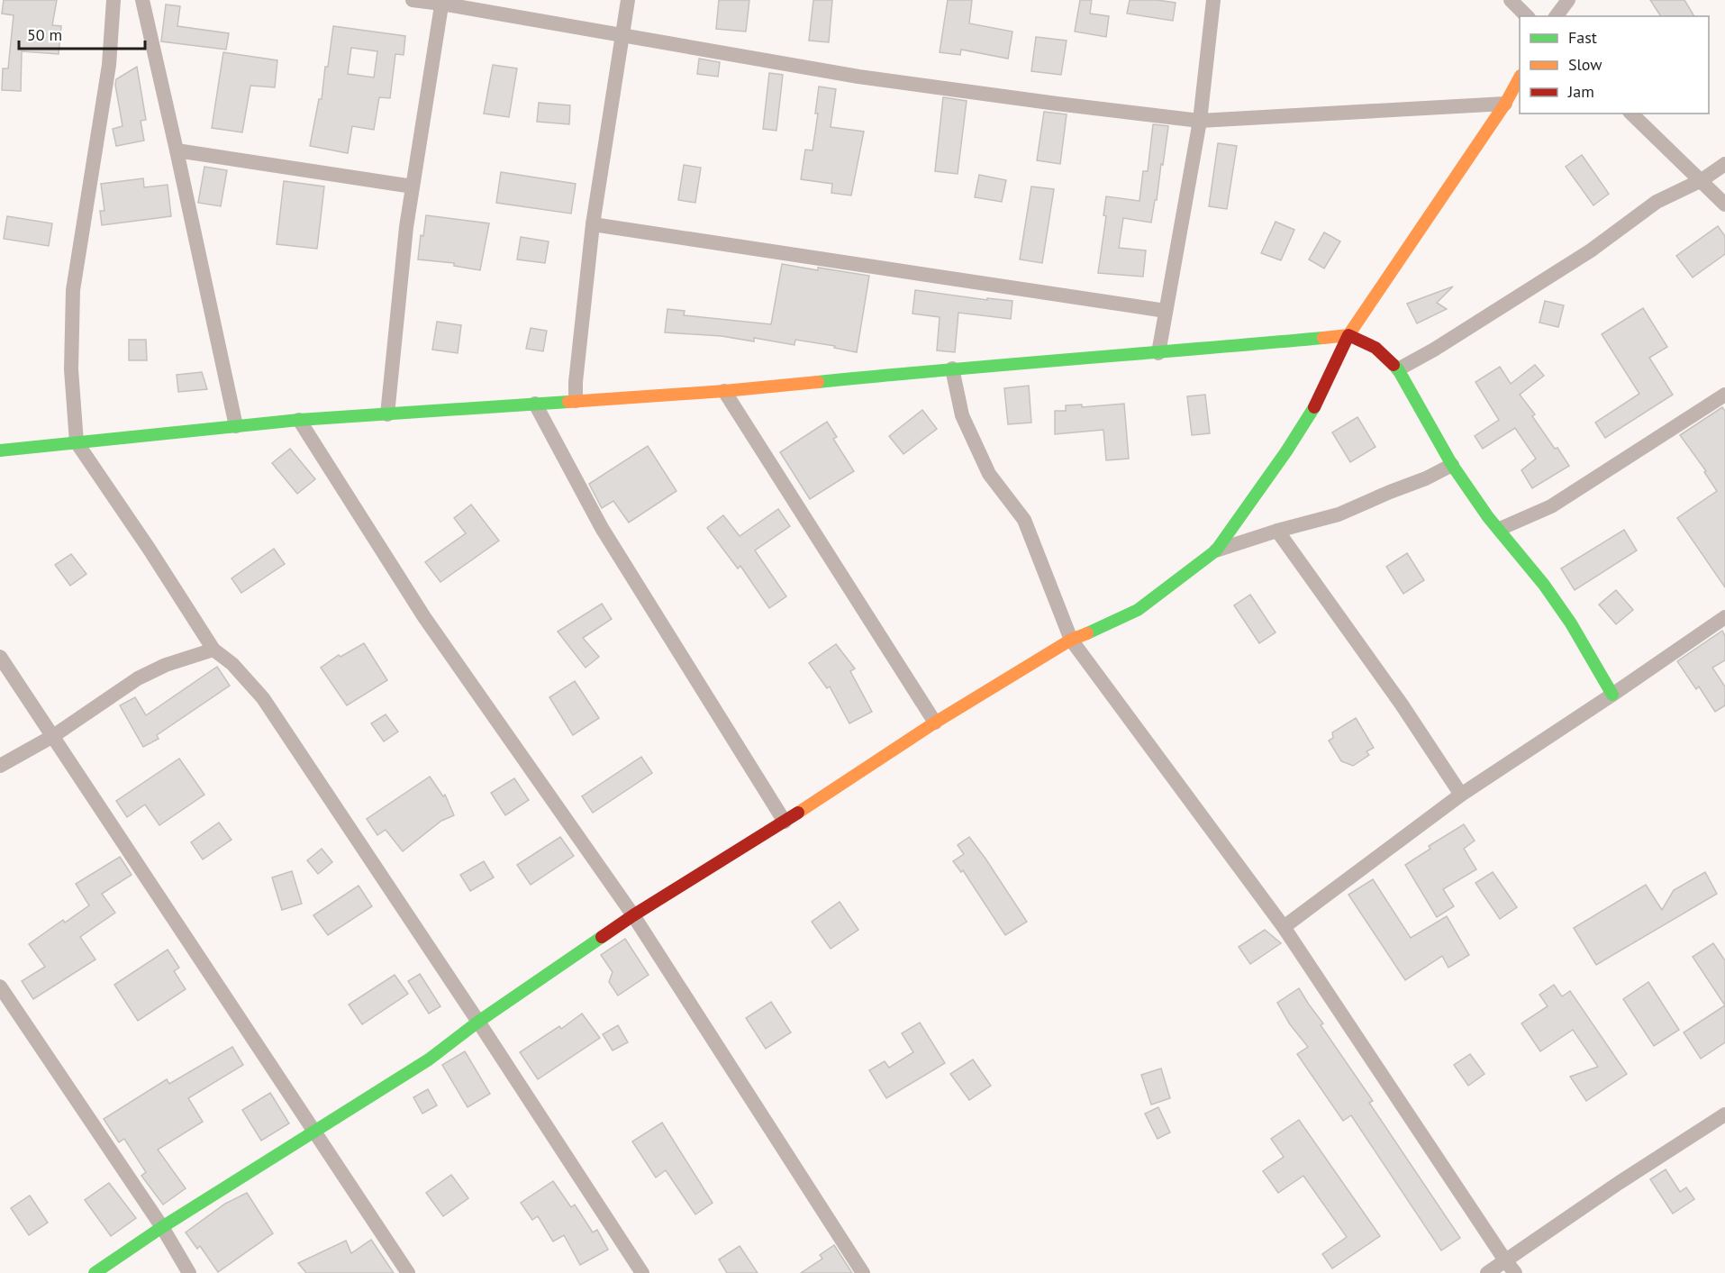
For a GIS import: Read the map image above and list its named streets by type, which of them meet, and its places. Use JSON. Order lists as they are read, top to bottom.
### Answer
{
  "legend": ["Fast", "Slow", "Jam"],
  "scale_bar": "50 m"
}
